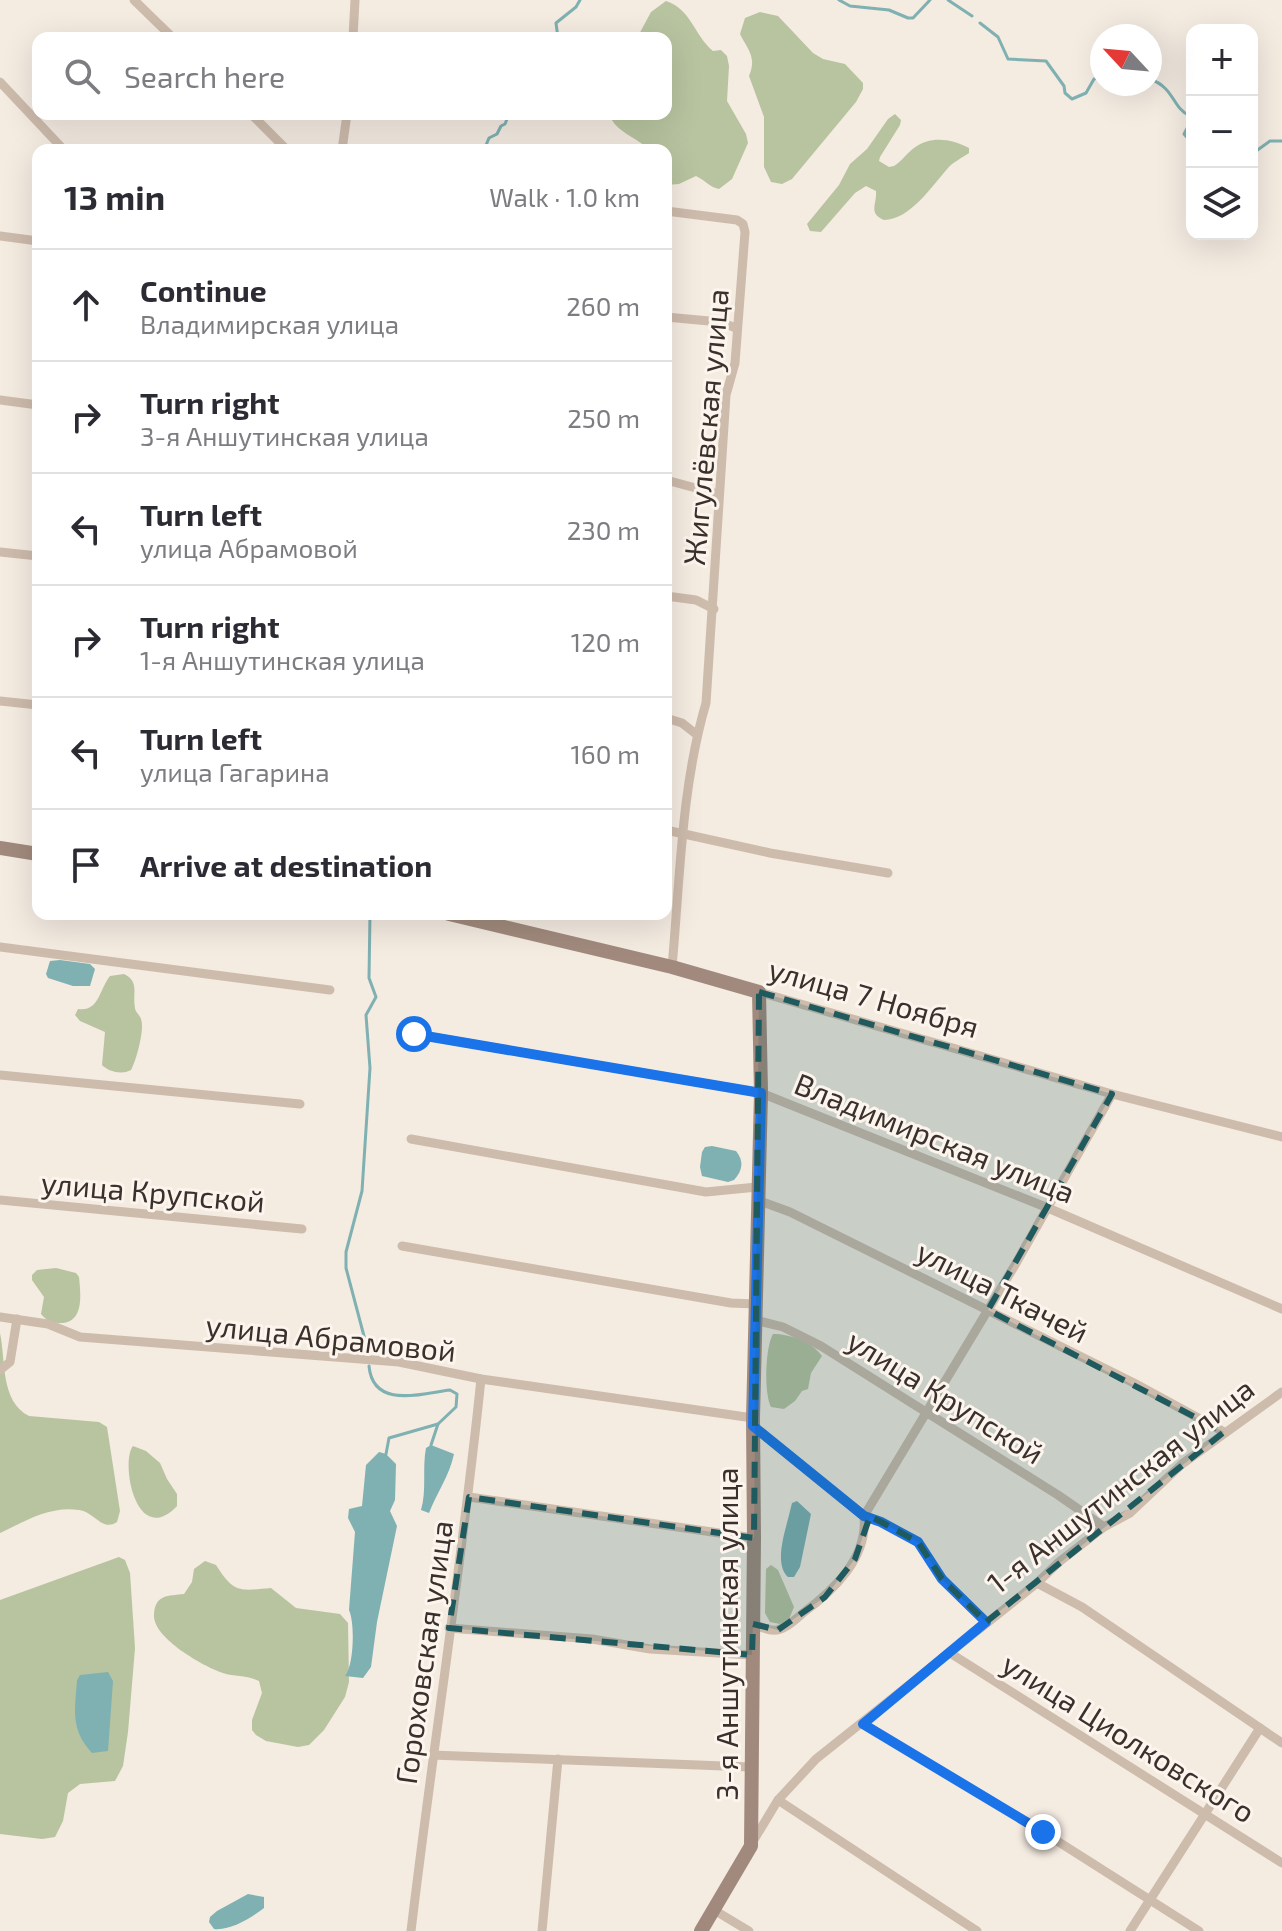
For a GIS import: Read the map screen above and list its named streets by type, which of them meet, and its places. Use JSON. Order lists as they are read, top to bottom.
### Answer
{
  "streets": {
    "street": [
      "Жигулёвская улица",
      "улица 7 Ноября",
      "Владимирская улица",
      "улица Крупской",
      "улица Ткачей",
      "улица Абрамовой",
      "1-я Аншутинская улица",
      "3-я Аншутинская улица",
      "Гороховская улица",
      "улица Циолковского"
    ]
  },
  "crossings": [
    ["Жигулёвская улица", "улица 7 Ноября"],
    ["улица 7 Ноября", "3-я Аншутинская улица"],
    ["Владимирская улица", "3-я Аншутинская улица"],
    ["улица Крупской", "1-я Аншутинская улица"],
    ["улица Крупской", "3-я Аншутинская улица"],
    ["улица Ткачей", "1-я Аншутинская улица"],
    ["улица Ткачей", "3-я Аншутинская улица"],
    ["улица Абрамовой", "3-я Аншутинская улица"],
    ["улица Абрамовой", "Гороховская улица"],
    ["1-я Аншутинская улица", "3-я Аншутинская улица"],
    ["1-я Аншутинская улица", "улица Циолковского"]
  ],
  "north": "top left",
  "page": {
    "map_buttons": ["+", "−"],
    "search": "Search here",
    "heading": ["13 min", "Walk · 1.0 km"],
    "list": [
      ["Continue", "Владимирская улица", "260 m"],
      ["Turn right", "3-я Аншутинская улица", "250 m"],
      ["Turn left", "улица Абрамовой", "230 m"],
      ["Turn right", "1-я Аншутинская улица", "120 m"],
      ["Turn left", "улица Гагарина", "160 m"],
      "Arrive at destination"
    ]
  }
}
